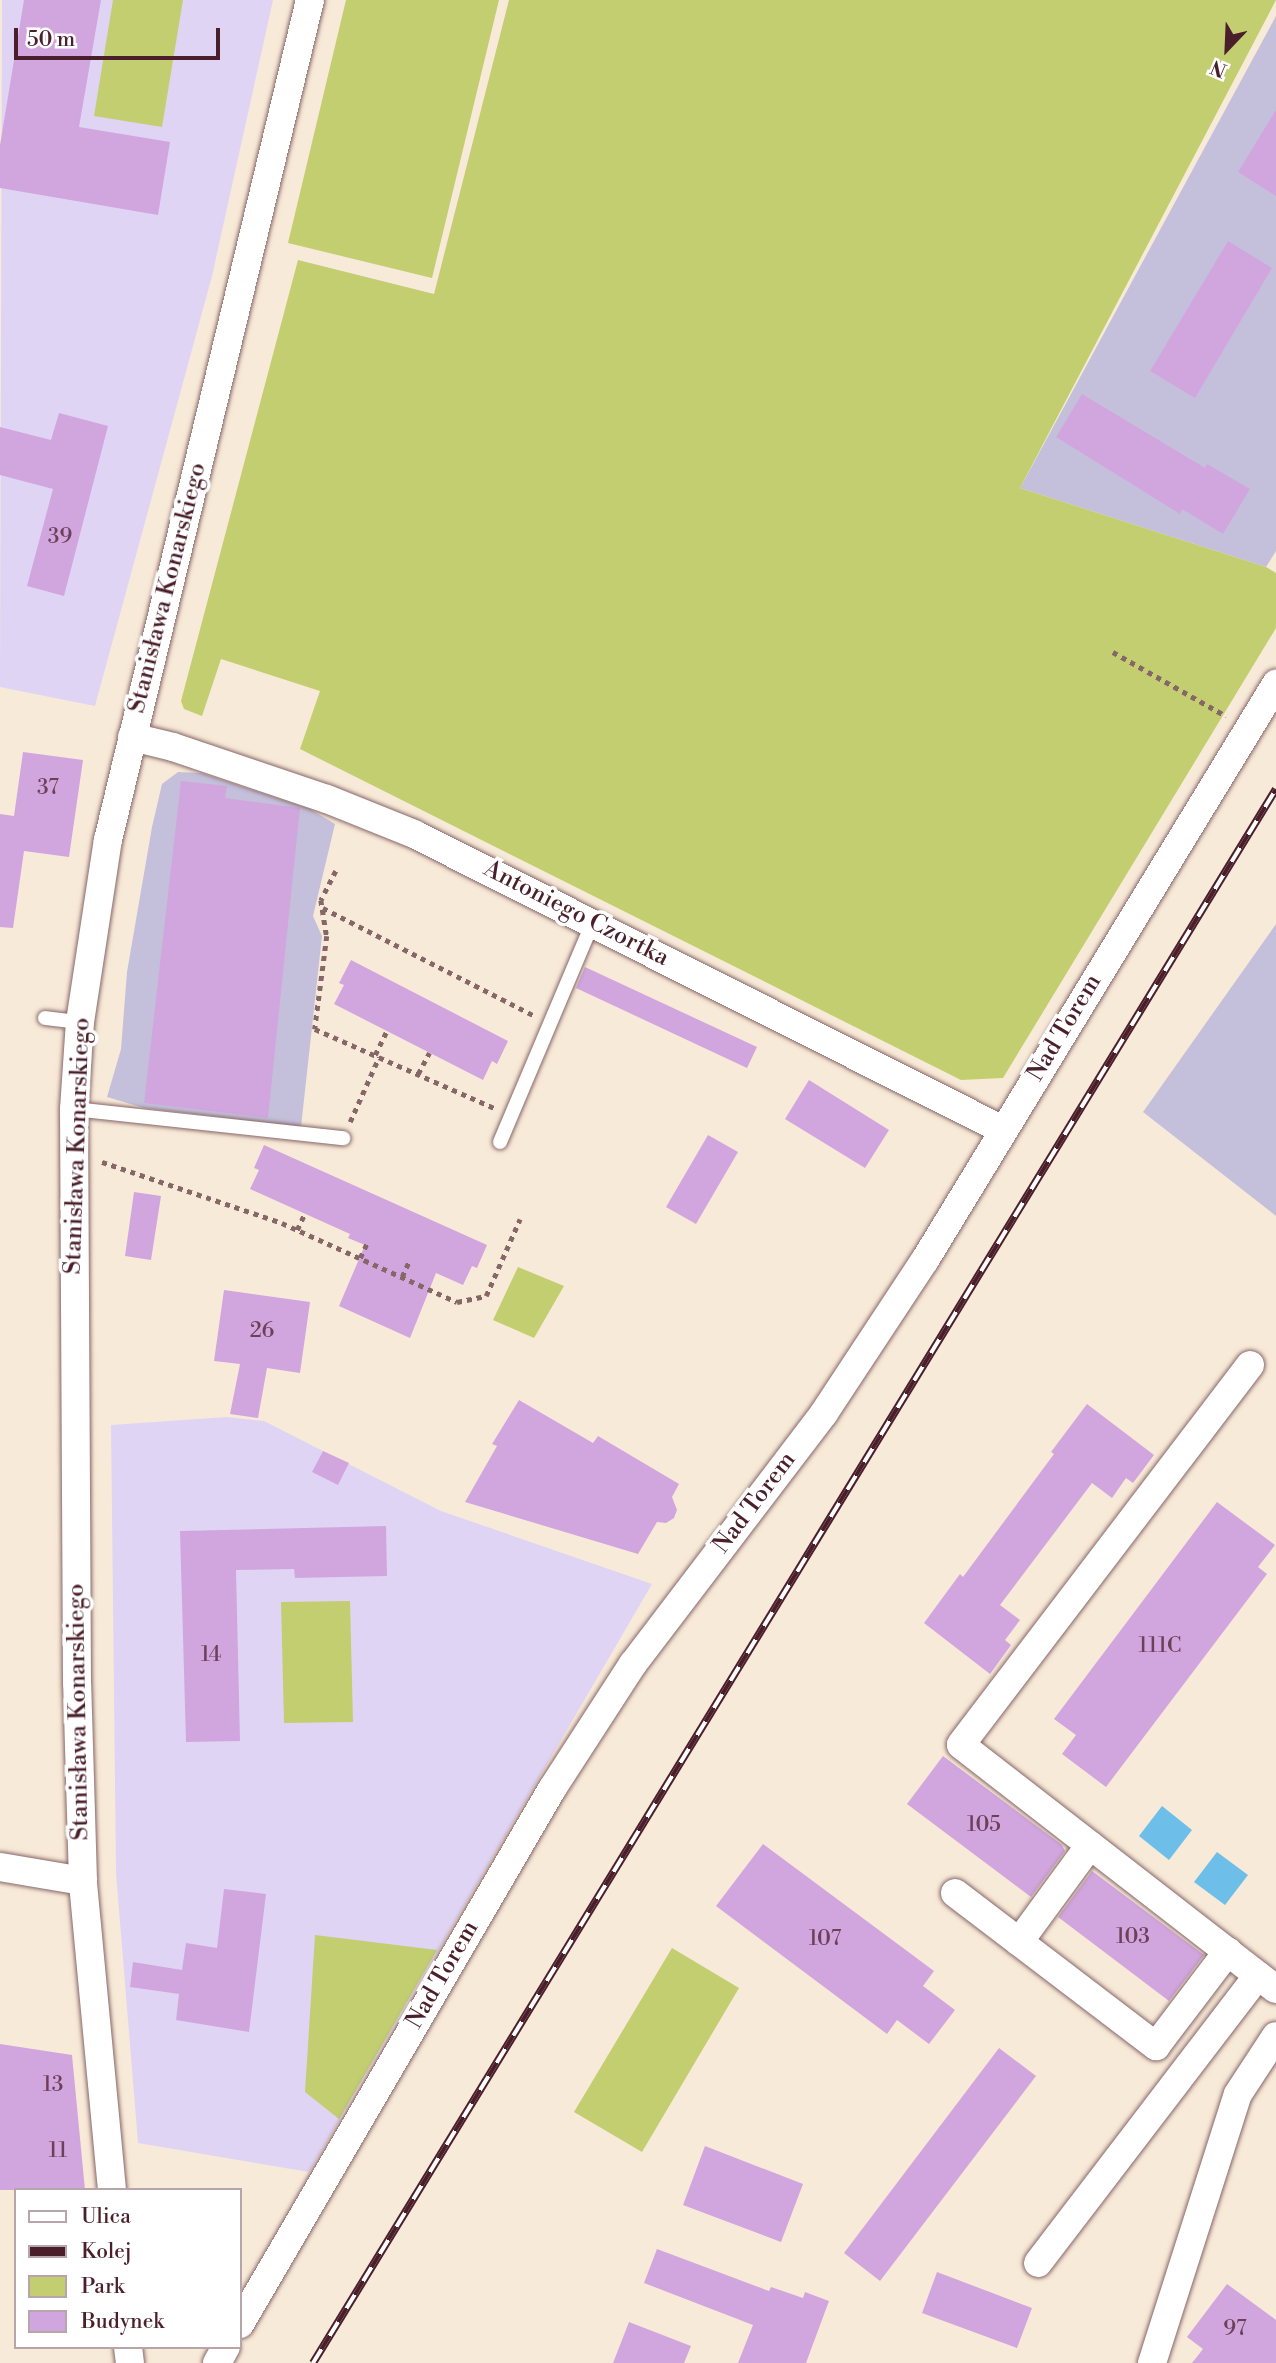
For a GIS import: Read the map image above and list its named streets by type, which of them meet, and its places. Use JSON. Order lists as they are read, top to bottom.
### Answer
{
  "streets": {
    "street": ["Stanisława Konarskiego", "Antoniego Czortka", "Nad Torem"]
  },
  "crossings": [
    ["Stanisława Konarskiego", "Antoniego Czortka"],
    ["Antoniego Czortka", "Nad Torem"]
  ],
  "house_numbers": [
    "39",
    "37",
    "26",
    "111C",
    "14",
    "105",
    "103",
    "107",
    "13",
    "11",
    "97"
  ],
  "legend": [
    "Ulica",
    "Kolej",
    "Park",
    "Budynek"
  ],
  "scale_bar": "50 m",
  "north": "bottom left"
}
